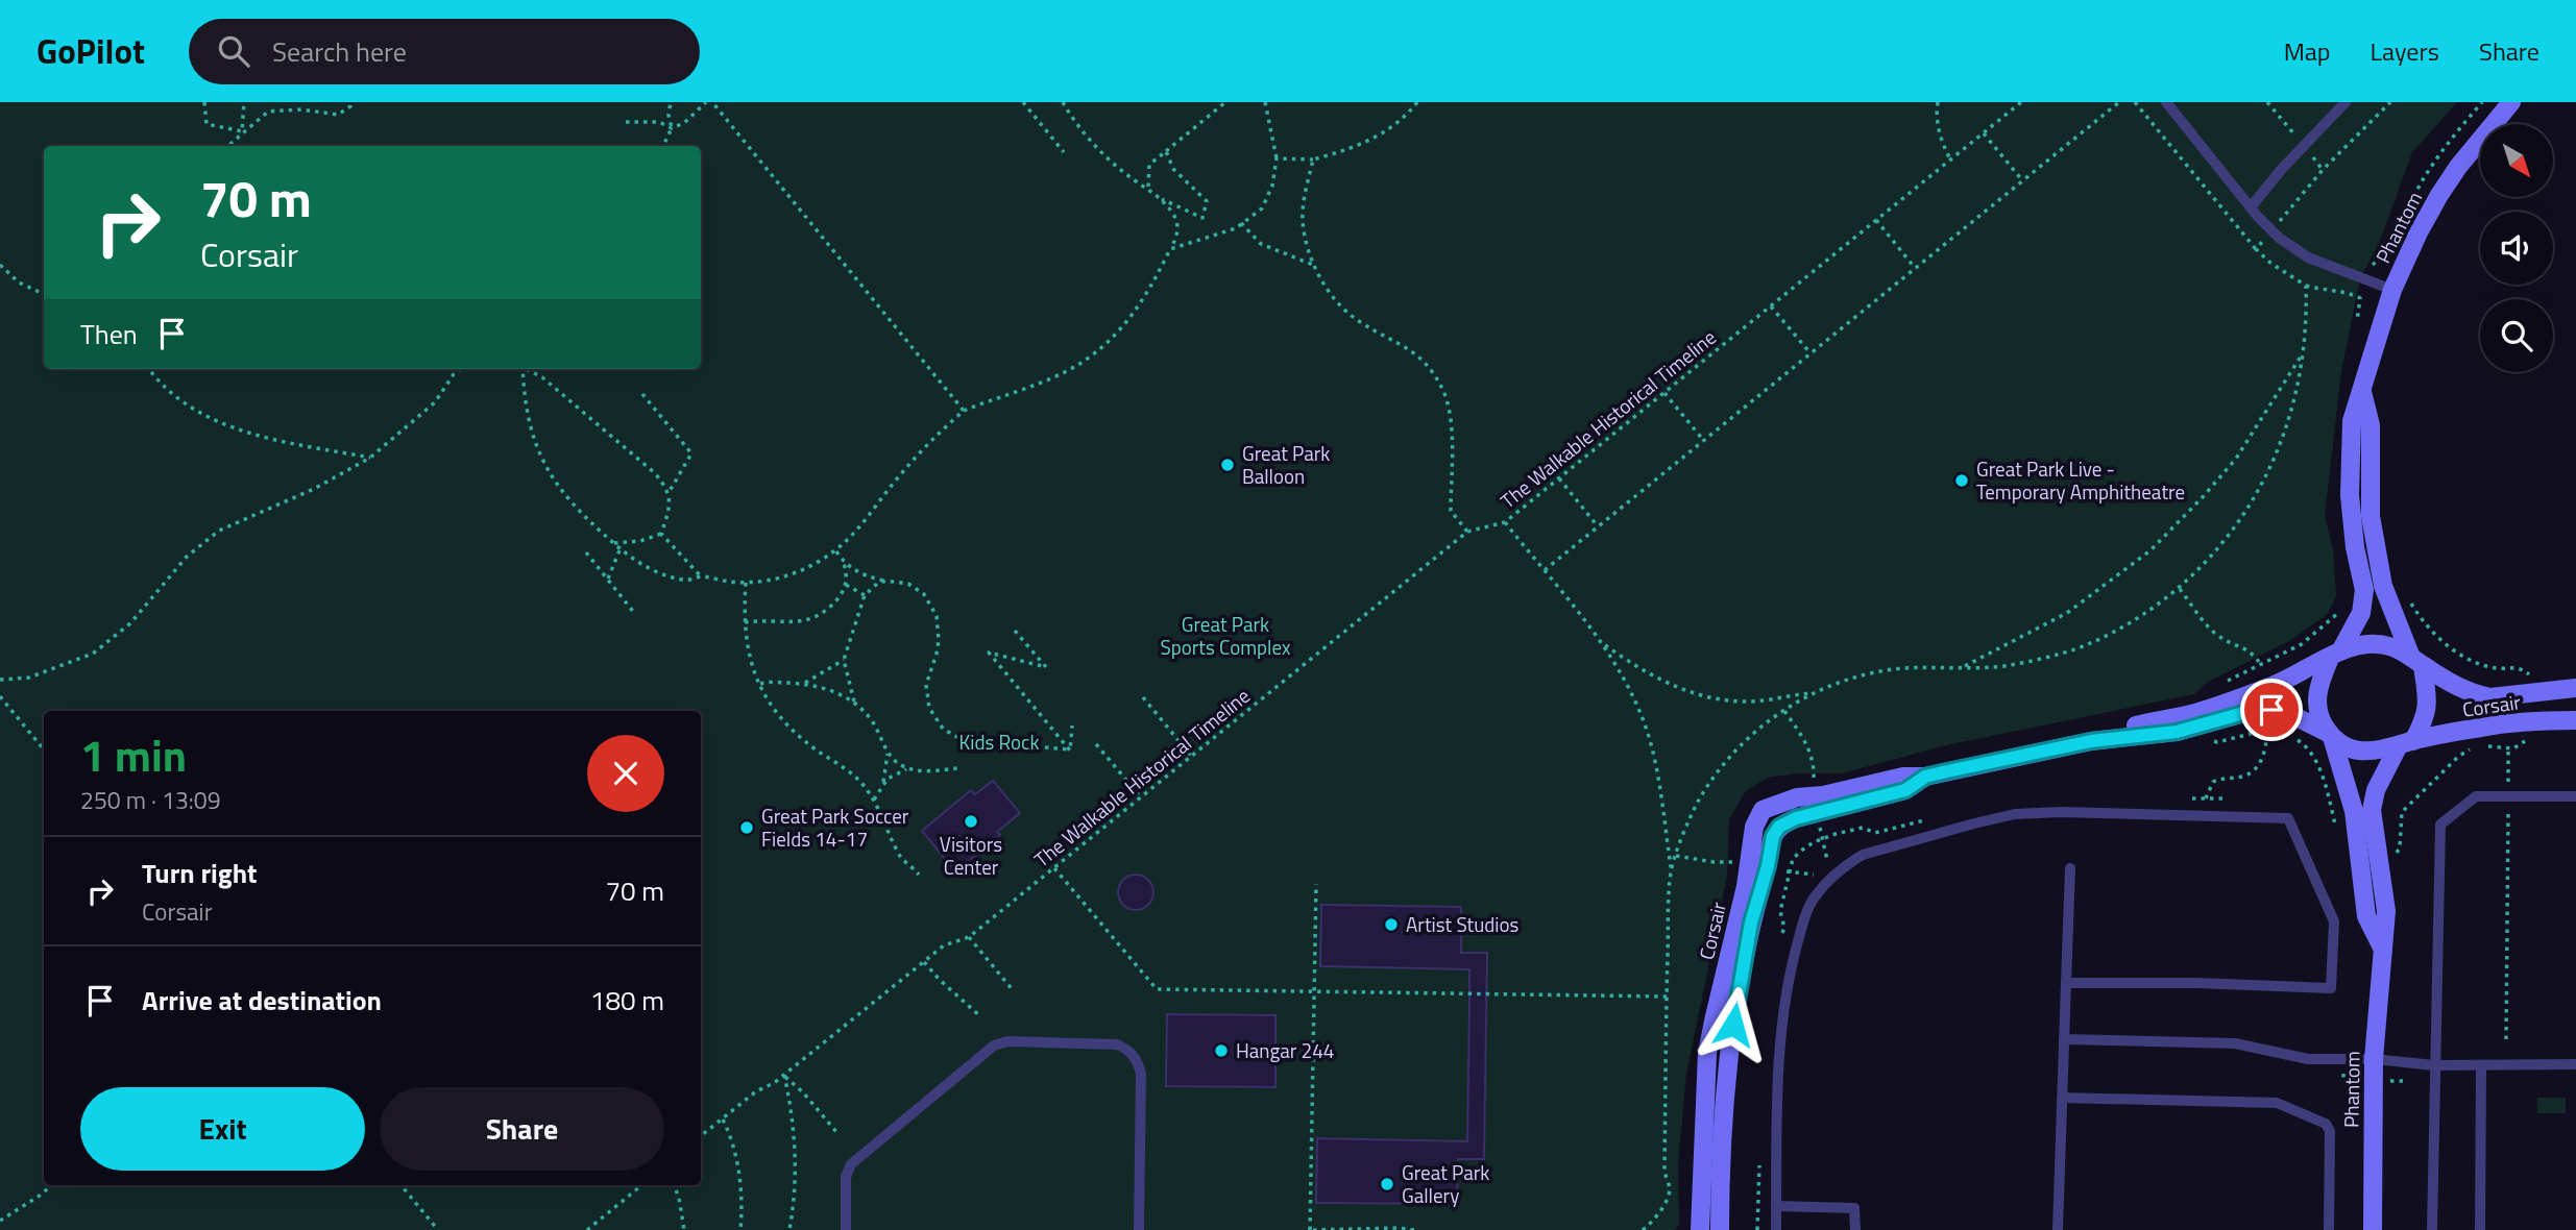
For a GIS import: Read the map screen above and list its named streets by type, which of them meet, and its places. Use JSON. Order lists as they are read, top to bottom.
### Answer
{
  "streets": {
    "street": ["Phantom", "Corsair"],
    "path": ["The Walkable Historical Timeline"]
  },
  "crossings": [
    ["Phantom", "Corsair"]
  ],
  "parks": ["Great Park Sports Complex", "Kids Rock"],
  "places": [
    "Great Park Balloon",
    "Great Park Live - Temporary Amphitheatre",
    "Visitors Center",
    "Great Park Soccer Fields 14-17",
    "Artist Studios",
    "Hangar 244",
    "Great Park Gallery"
  ],
  "north": "bottom right",
  "page": {
    "header": "GoPilot",
    "search": "Search here",
    "nav": ["Map", "Layers", "Share"],
    "turn": ["70 m", "Corsair"],
    "then": "Then",
    "heading": ["1 min", "250 m · 13:09"],
    "list": [
      {
        "name": "Turn right",
        "note": "Corsair",
        "value": "70 m"
      },
      {
        "name": "Arrive at destination",
        "value": "180 m"
      }
    ],
    "buttons": ["Exit", "Share"]
  }
}
